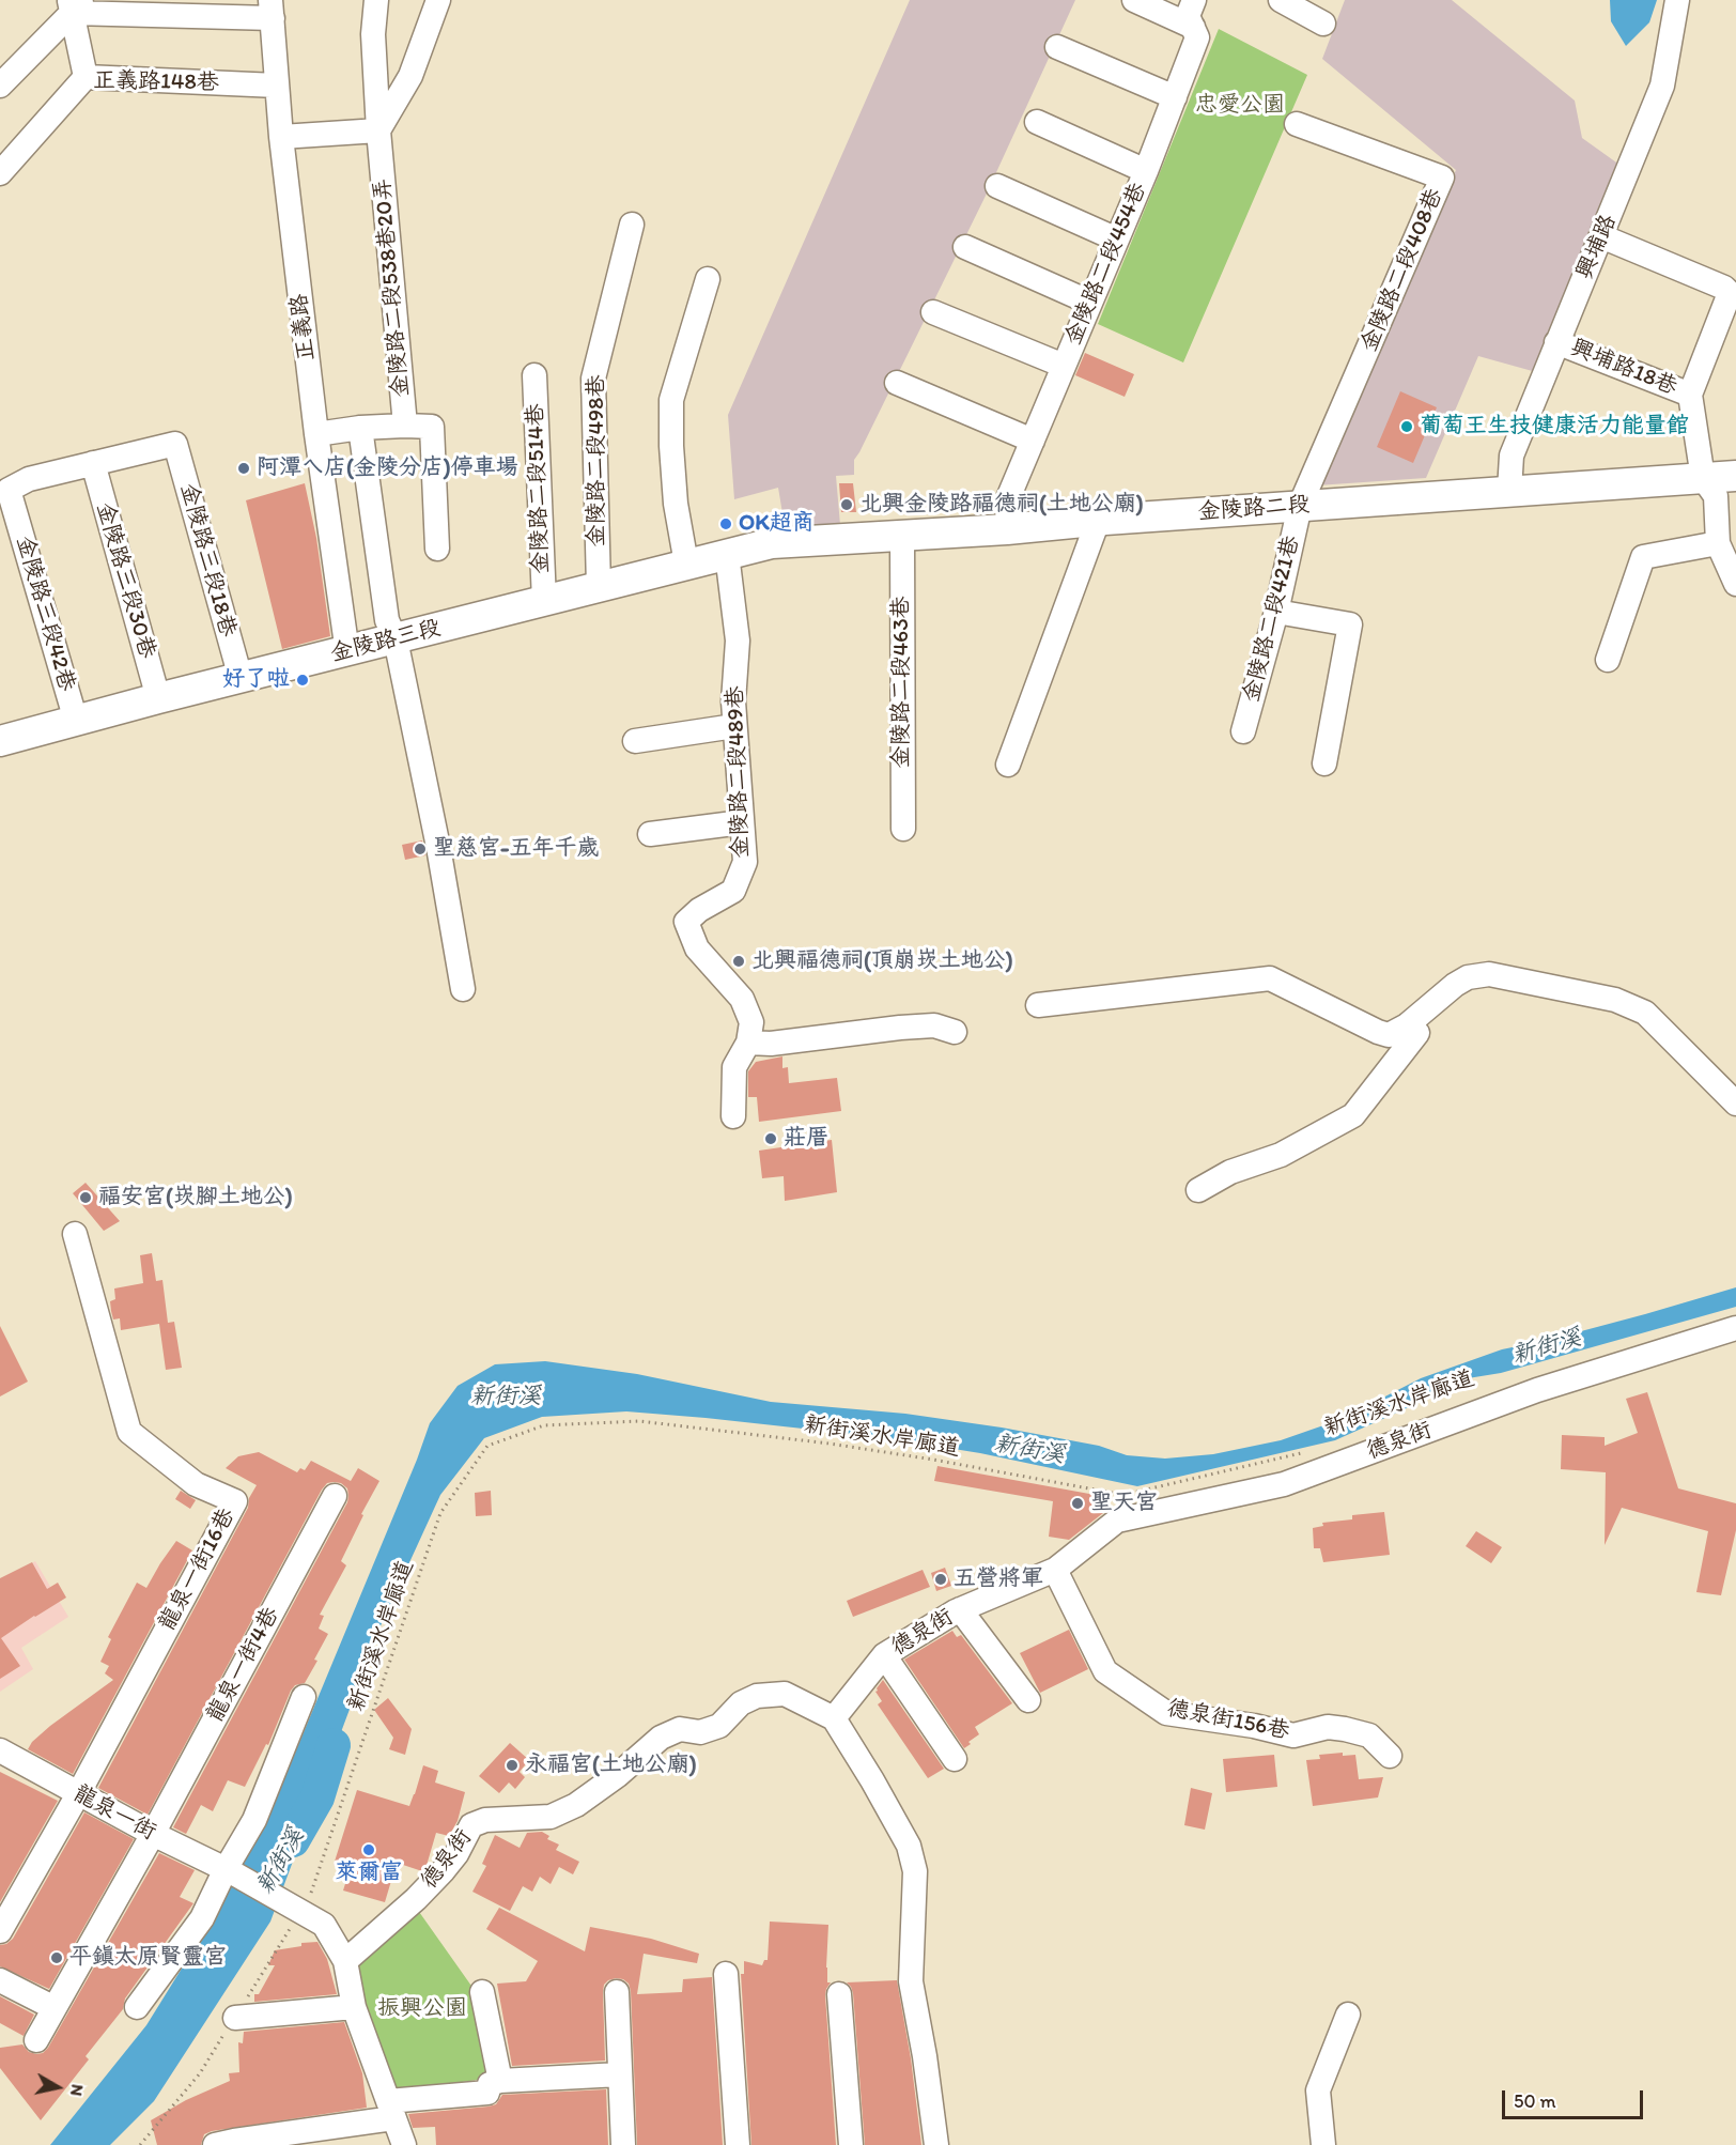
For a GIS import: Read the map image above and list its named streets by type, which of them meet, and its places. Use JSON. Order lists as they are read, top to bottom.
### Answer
{
  "streets": {
    "main road": ["金陵路二段", "金陵路三段"],
    "street": [
      "正義路148巷",
      "興埔路",
      "金陵路二段454巷",
      "金陵路二段408巷",
      "金陵路二段538巷20弄",
      "正義路",
      "興埔路18巷",
      "金陵路二段498巷",
      "金陵路二段514巷",
      "金陵路三段18巷",
      "金陵路三段30巷",
      "金陵路三段42巷",
      "金陵路二段421巷",
      "金陵路二段463巷",
      "金陵路二段489巷",
      "德泉街",
      "龍泉一街16巷",
      "龍泉一街4巷",
      "德泉街156巷",
      "龍泉一街"
    ],
    "path": ["新街溪水岸廊道"]
  },
  "crossings": [
    ["正義路148巷", "正義路"],
    ["興埔路", "興埔路18巷"],
    ["興埔路", "金陵路二段"],
    ["金陵路二段454巷", "金陵路二段"],
    ["金陵路二段408巷", "金陵路二段"],
    ["金陵路二段408巷", "金陵路二段421巷"],
    ["正義路", "金陵路三段"],
    ["金陵路二段498巷", "金陵路三段"],
    ["金陵路二段514巷", "金陵路三段"],
    ["金陵路二段", "金陵路二段421巷"],
    ["金陵路二段", "金陵路三段"],
    ["金陵路二段", "金陵路二段463巷"],
    ["金陵路三段18巷", "金陵路三段42巷"],
    ["金陵路三段18巷", "金陵路三段"],
    ["金陵路三段30巷", "金陵路三段42巷"],
    ["金陵路三段30巷", "金陵路三段"],
    ["金陵路三段42巷", "金陵路三段"],
    ["金陵路三段", "金陵路二段489巷"],
    ["新街溪水岸廊道", "龍泉一街"],
    ["德泉街", "德泉街156巷"],
    ["德泉街", "龍泉一街"],
    ["龍泉一街16巷", "龍泉一街"],
    ["龍泉一街4巷", "龍泉一街"]
  ],
  "water": ["新街溪"],
  "parks": ["忠愛公園", "振興公園"],
  "places": [
    "葡萄王生技健康活力能量館",
    "阿潭ㄟ店(金陵分店)停車場",
    "北興金陵路福德祠(土地公廟)",
    "OK超商",
    "好了啦",
    "聖慈宮-五年千歲",
    "北興福德祠(頂崩崁土地公)",
    "莊厝",
    "福安宮(崁腳土地公)",
    "聖天宮",
    "五營將軍",
    "永福宮(土地公廟)",
    "萊爾富",
    "平鎮太原賢靈宮"
  ],
  "scale_bar": "50 m",
  "north": "right"
}
